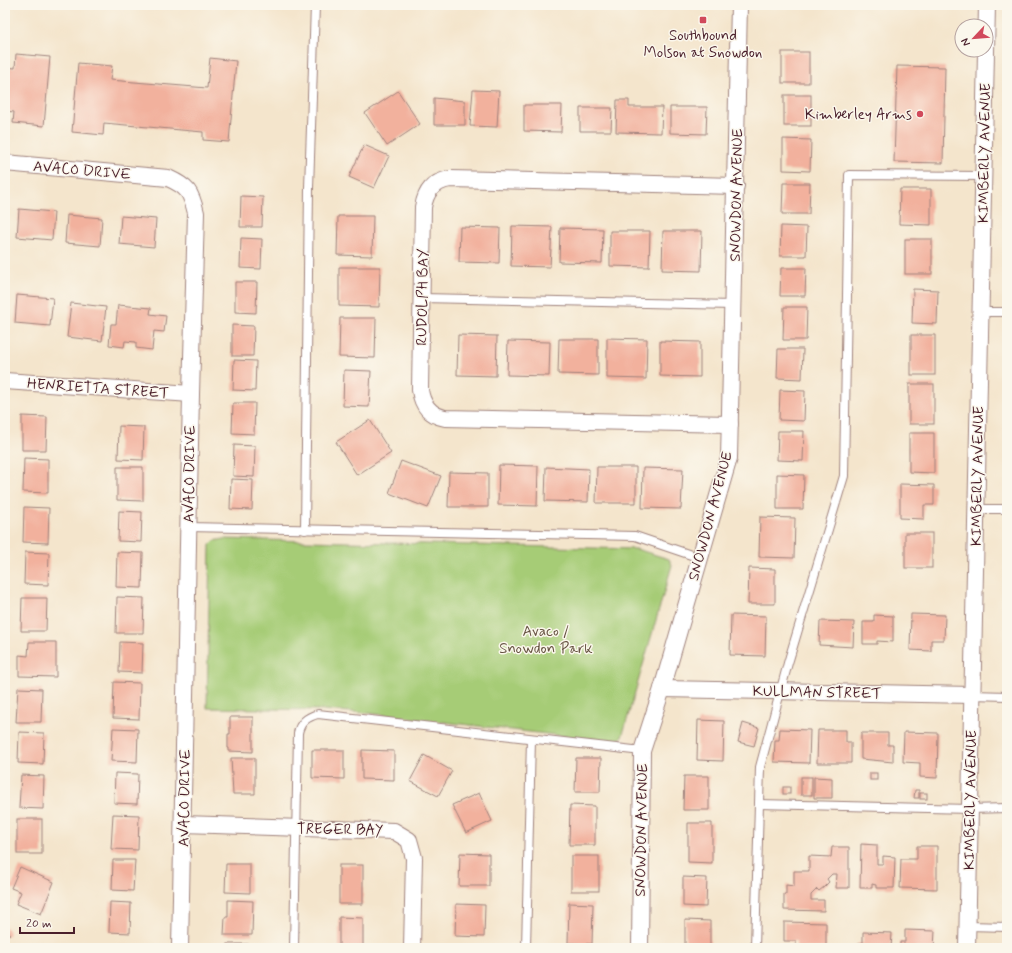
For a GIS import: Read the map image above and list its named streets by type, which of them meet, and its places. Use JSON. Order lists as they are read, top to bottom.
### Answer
{
  "streets": {
    "street": [
      "KIMBERLY AVENUE",
      "AVACO DRIVE",
      "SNOWDON AVENUE",
      "RUDOLPH BAY",
      "HENRIETTA STREET",
      "KULLMAN STREET",
      "TREGER BAY"
    ]
  },
  "crossings": [
    ["KIMBERLY AVENUE", "KULLMAN STREET"],
    ["AVACO DRIVE", "HENRIETTA STREET"],
    ["AVACO DRIVE", "TREGER BAY"],
    ["SNOWDON AVENUE", "RUDOLPH BAY"],
    ["SNOWDON AVENUE", "KULLMAN STREET"]
  ],
  "parks": ["Avaco / Snowdon Park"],
  "places": {
    "transit": ["Southbound Molson at Snowdon"],
    "other": ["Kimberley Arms"]
  },
  "scale_bar": "20 m",
  "north": "bottom left"
}
